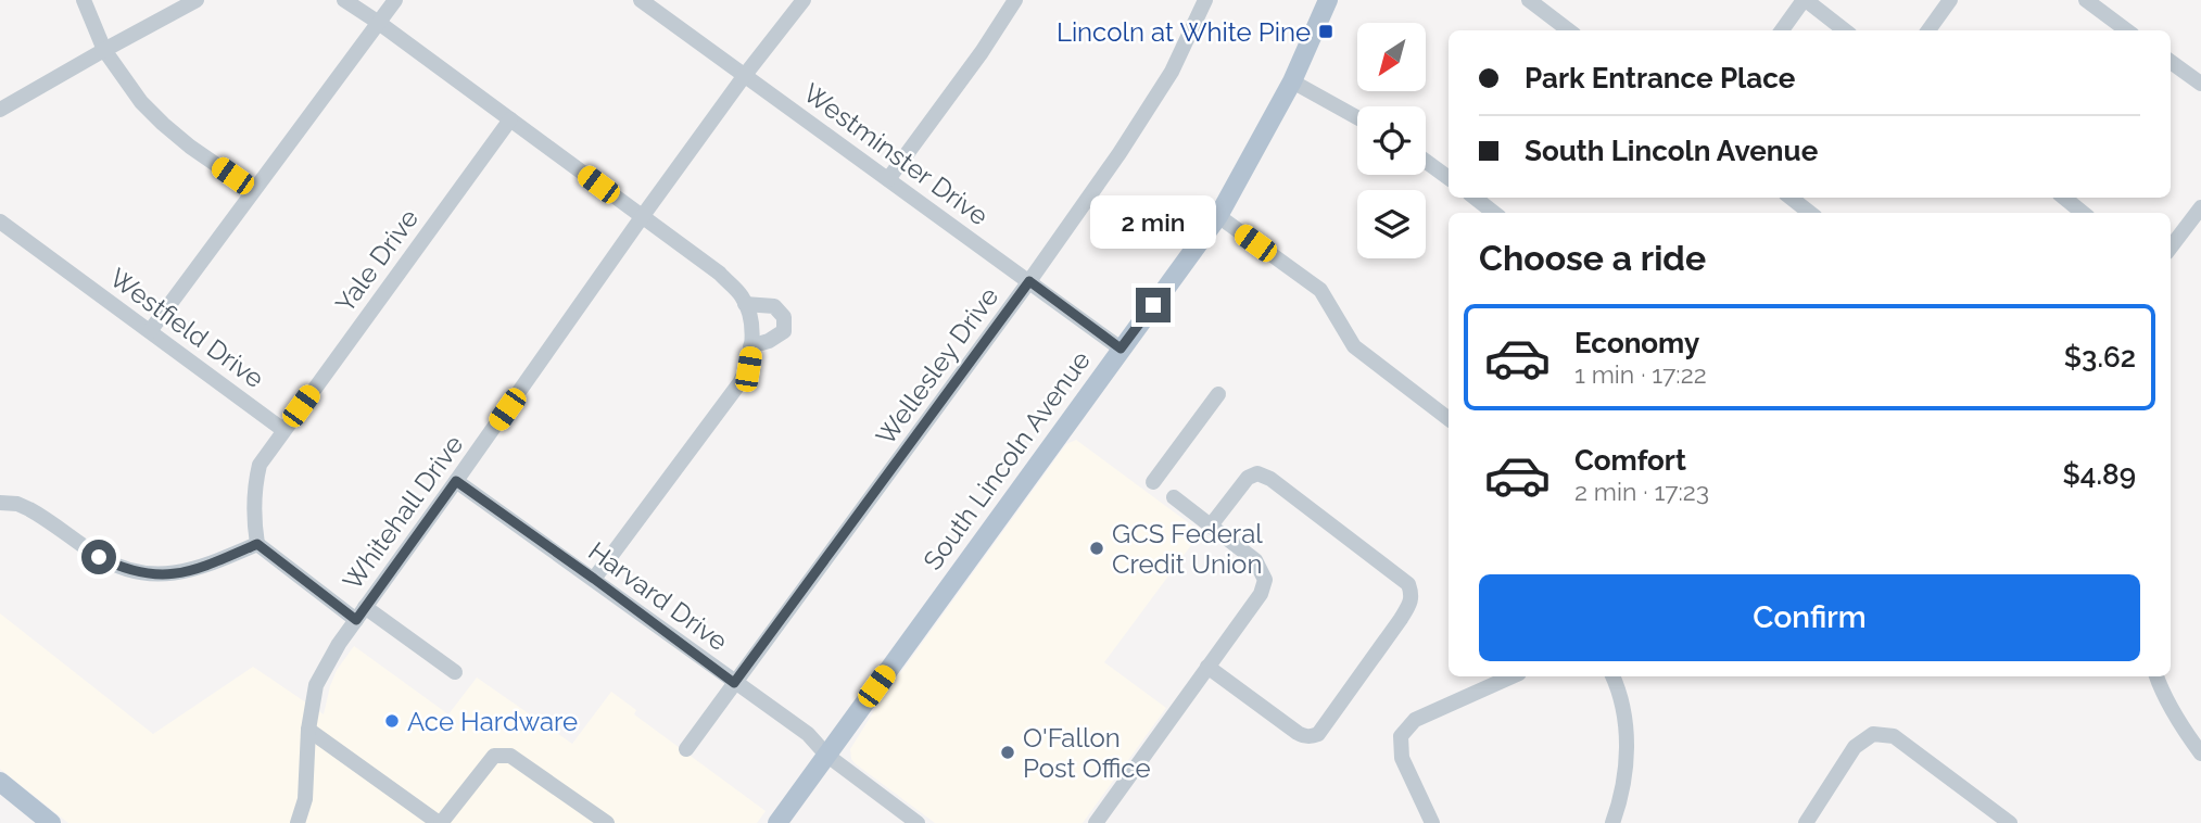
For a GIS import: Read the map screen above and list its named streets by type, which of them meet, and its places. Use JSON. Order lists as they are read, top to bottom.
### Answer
{
  "streets": {
    "main road": ["South Lincoln Avenue"],
    "street": [
      "Westminster Drive",
      "Yale Drive",
      "Westfield Drive",
      "Wellesley Drive",
      "Whitehall Drive",
      "Harvard Drive"
    ]
  },
  "crossings": [
    ["Westminster Drive", "Wellesley Drive"],
    ["Westminster Drive", "South Lincoln Avenue"],
    ["Westminster Drive", "Whitehall Drive"],
    ["Yale Drive", "Westfield Drive"],
    ["Wellesley Drive", "Harvard Drive"],
    ["South Lincoln Avenue", "Harvard Drive"],
    ["Whitehall Drive", "Harvard Drive"]
  ],
  "places": {
    "transit": ["Lincoln at White Pine"],
    "other": ["GCS Federal Credit Union", "Ace Hardware", "O'Fallon Post Office"]
  },
  "north": "bottom left",
  "page": {
    "banner": ["Park Entrance Place", "South Lincoln Avenue"],
    "bubble": "2 min",
    "heading": "Choose a ride",
    "list": [
      {
        "name": "Economy",
        "note": "1 min · 17:22",
        "value": "$3.62"
      },
      {
        "name": "Comfort",
        "note": "2 min · 17:23",
        "value": "$4.89"
      }
    ],
    "buttons": "Confirm"
  }
}
